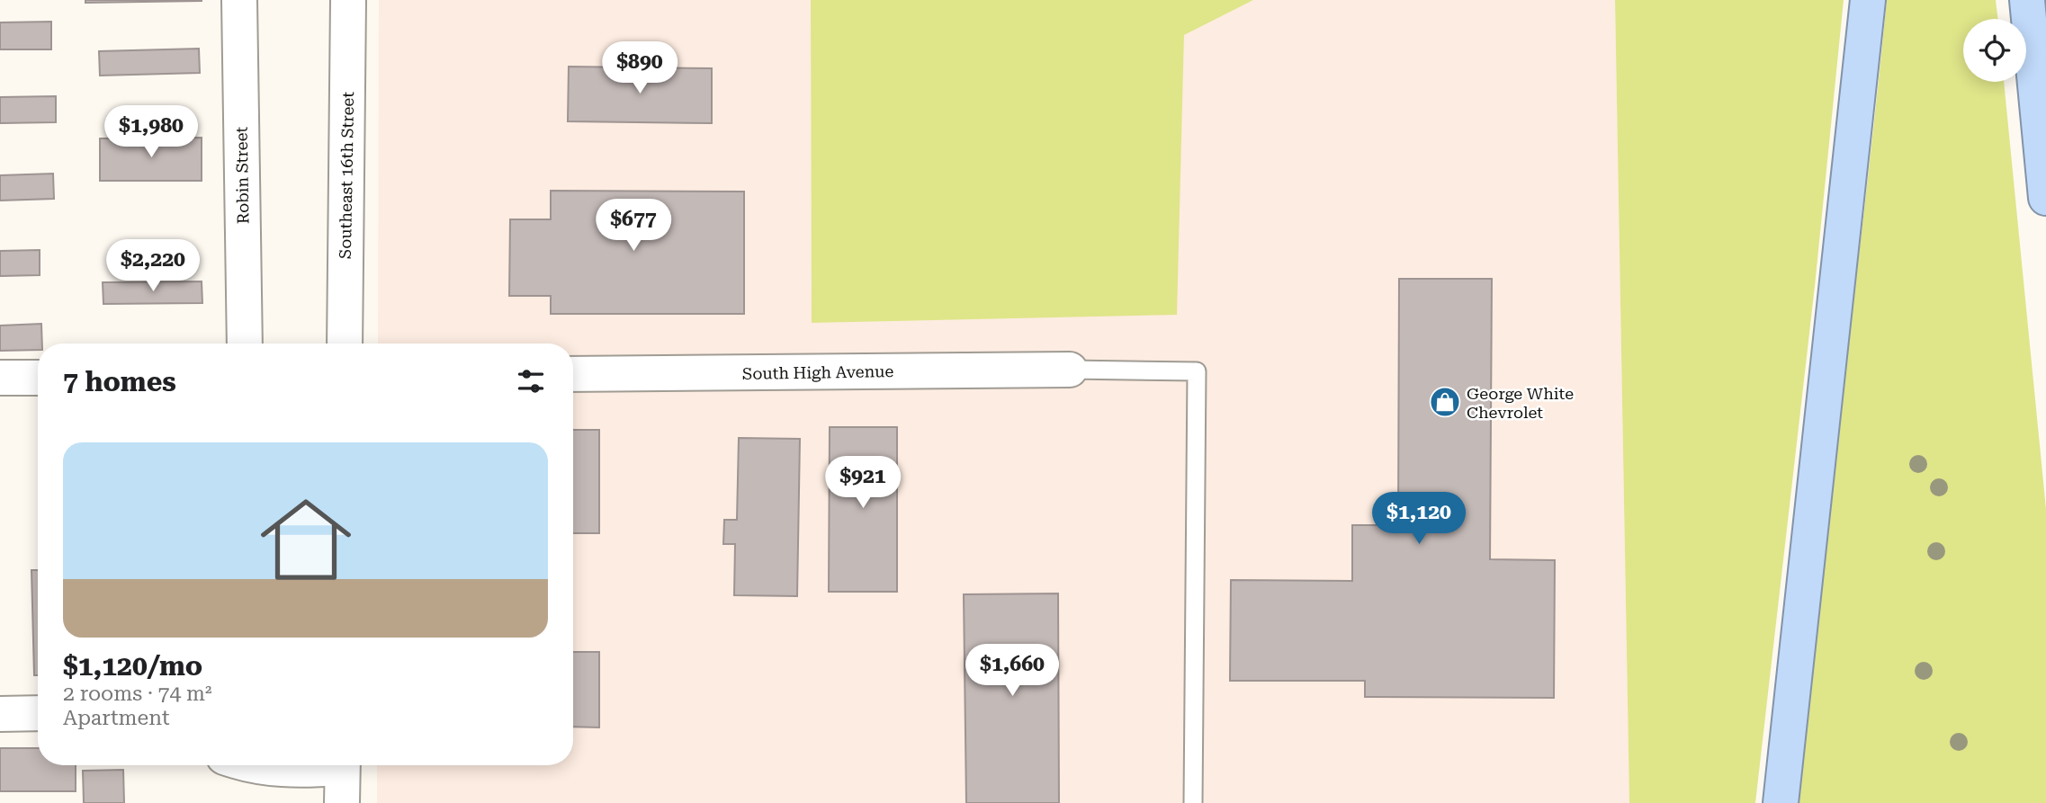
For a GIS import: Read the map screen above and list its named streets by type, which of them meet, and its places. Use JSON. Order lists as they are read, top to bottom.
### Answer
{
  "streets": {
    "street": ["Robin Street", "Southeast 16th Street", "South High Avenue"]
  },
  "places": {
    "shop": ["George White Chevrolet"]
  },
  "page": {
    "price": [
      "$890",
      "$1,980",
      "$677",
      "$2,220",
      "$921",
      "$1,120",
      "$1,660"
    ],
    "heading": "7 homes",
    "list": [
      {
        "name": "$1,120/mo",
        "note": "2 rooms · 74 m² · Apartment"
      }
    ]
  }
}
